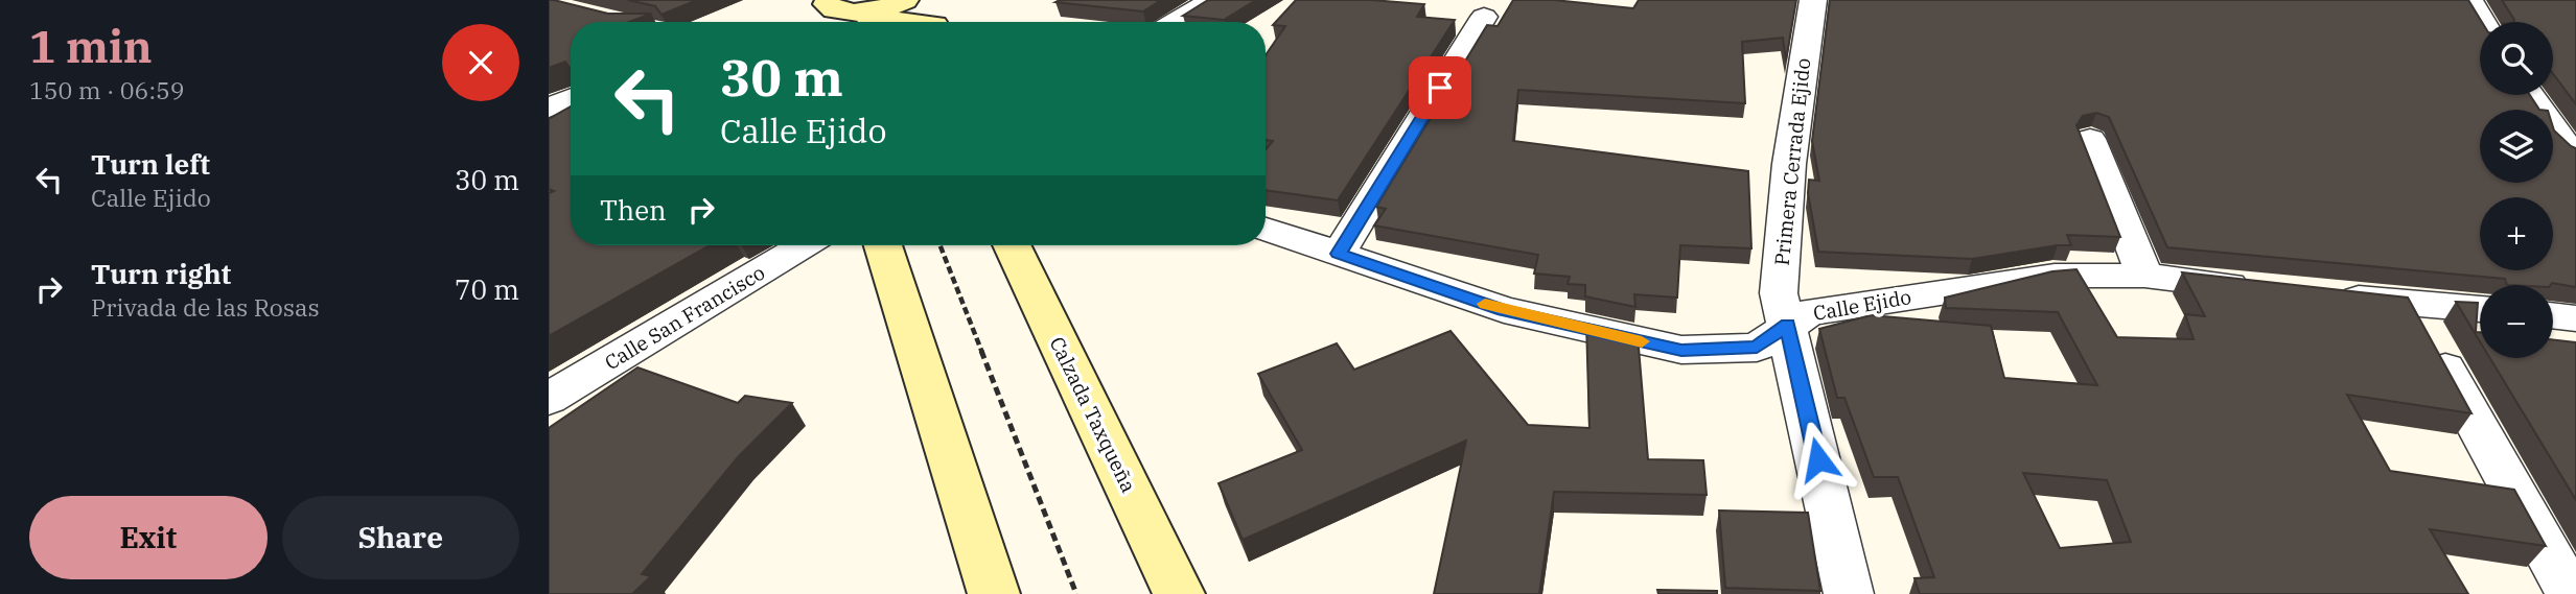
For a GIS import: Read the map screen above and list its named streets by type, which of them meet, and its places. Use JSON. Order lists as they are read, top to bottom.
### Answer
{
  "streets": {
    "main road": ["Calzada Taxqueña"],
    "street": ["Primera Cerrada Ejido", "Calle Ejido", "Calle San Francisco"]
  },
  "crossings": [
    ["Primera Cerrada Ejido", "Calle Ejido"]
  ],
  "page": {
    "heading": ["1 min", "150 m · 06:59"],
    "map_buttons": ["+", "−"],
    "turn": ["30 m", "Calle Ejido"],
    "list": [
      {
        "name": "Turn left",
        "note": "Calle Ejido",
        "value": "30 m"
      },
      {
        "name": "Turn right",
        "note": "Privada de las Rosas",
        "value": "70 m"
      }
    ],
    "then": "Then",
    "buttons": ["Exit", "Share"]
  }
}
